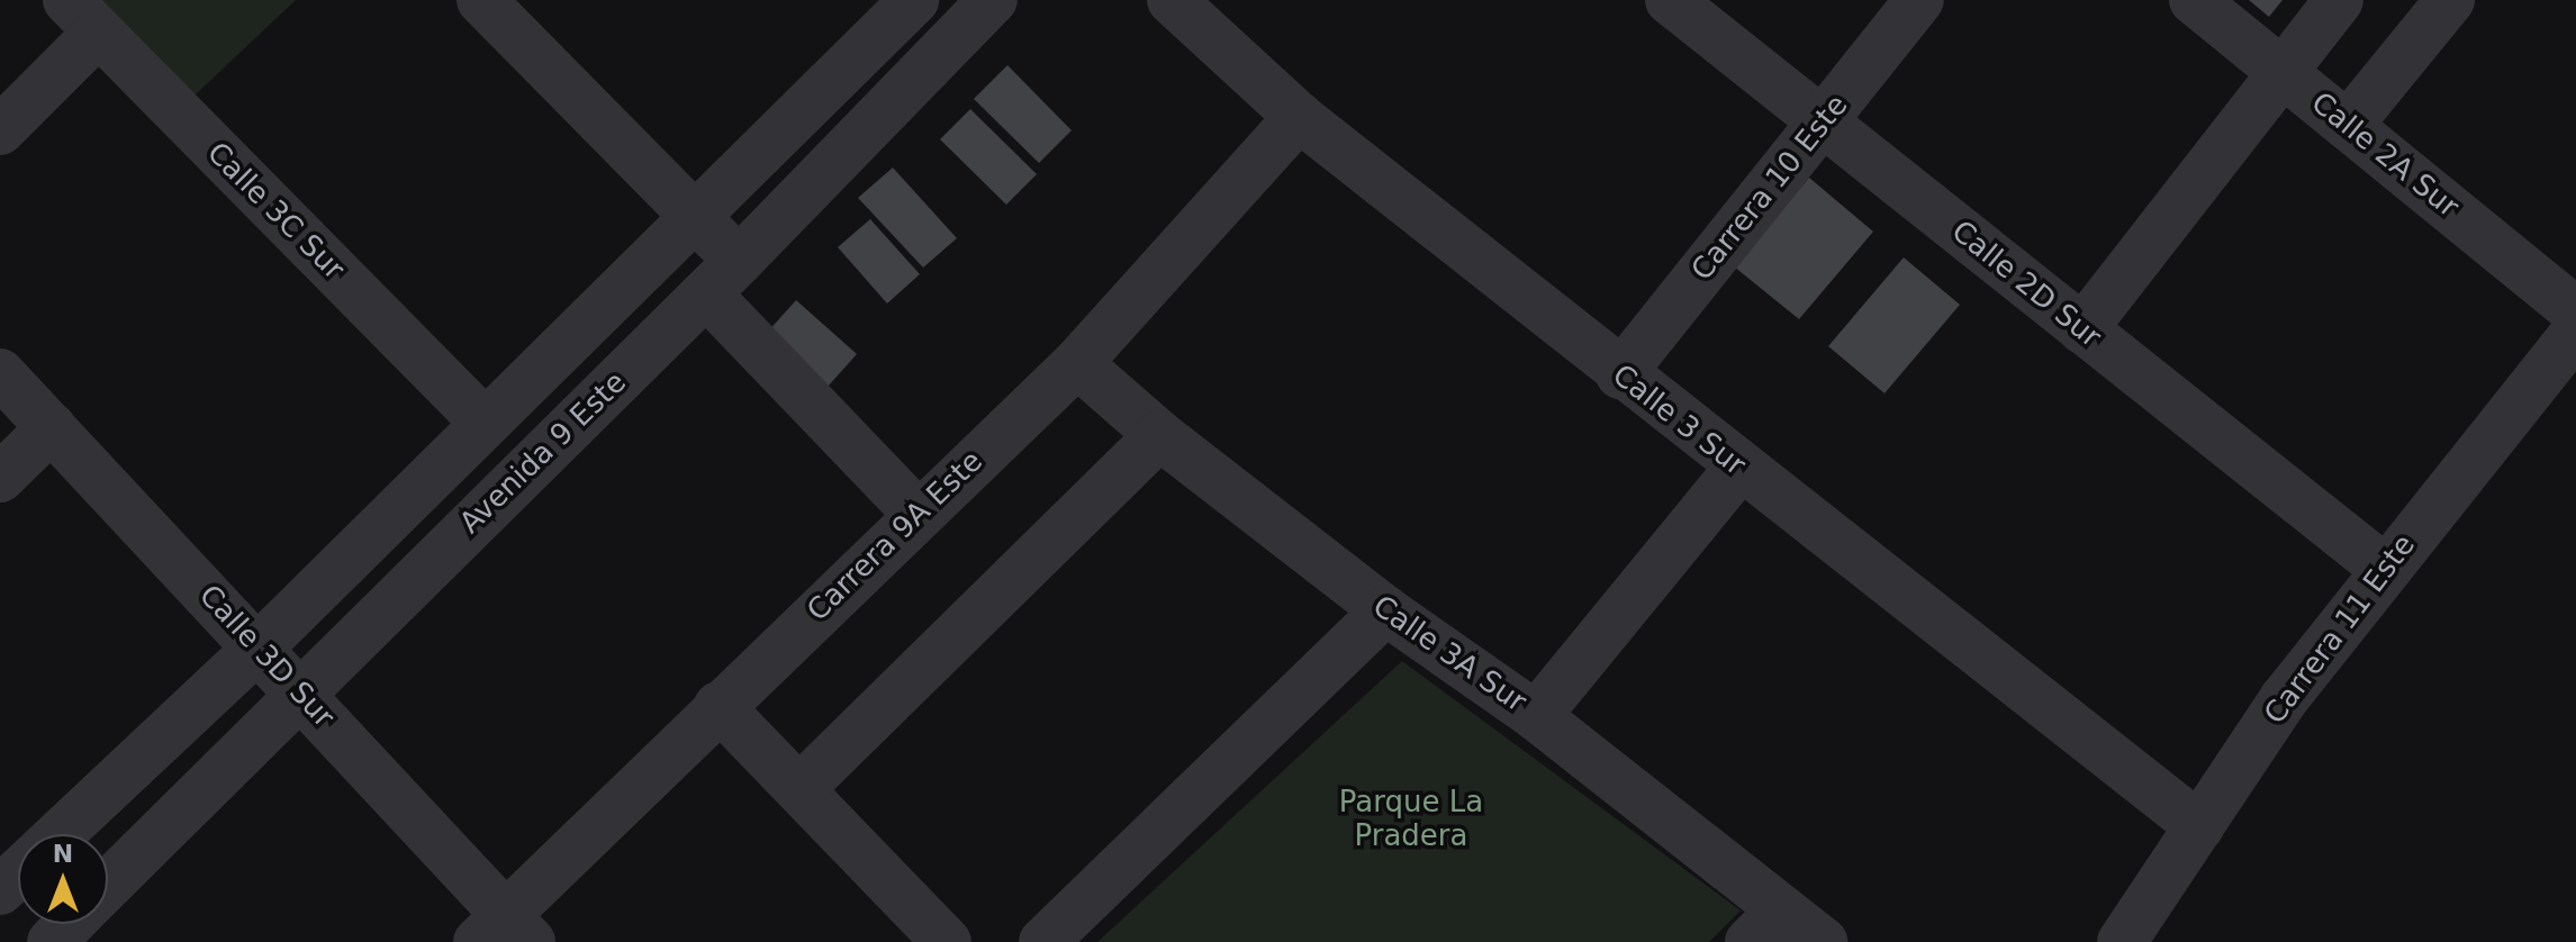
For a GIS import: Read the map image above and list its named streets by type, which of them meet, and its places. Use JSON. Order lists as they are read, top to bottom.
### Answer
{
  "streets": {
    "street": [
      "Calle 2A Sur",
      "Carrera 10 Este",
      "Calle 3C Sur",
      "Calle 2D Sur",
      "Calle 3 Sur",
      "Avenida 9 Este",
      "Carrera 9A Este",
      "Carrera 11 Este",
      "Calle 3A Sur",
      "Calle 3D Sur"
    ]
  },
  "crossings": [
    ["Carrera 10 Este", "Calle 2D Sur"],
    ["Carrera 10 Este", "Calle 3 Sur"],
    ["Calle 2D Sur", "Carrera 11 Este"],
    ["Calle 3 Sur", "Carrera 9A Este"],
    ["Calle 3 Sur", "Carrera 11 Este"],
    ["Avenida 9 Este", "Calle 3D Sur"],
    ["Carrera 9A Este", "Calle 3A Sur"],
    ["Carrera 9A Este", "Calle 3D Sur"]
  ],
  "parks": ["Parque La Pradera"],
  "north": "top"
}
